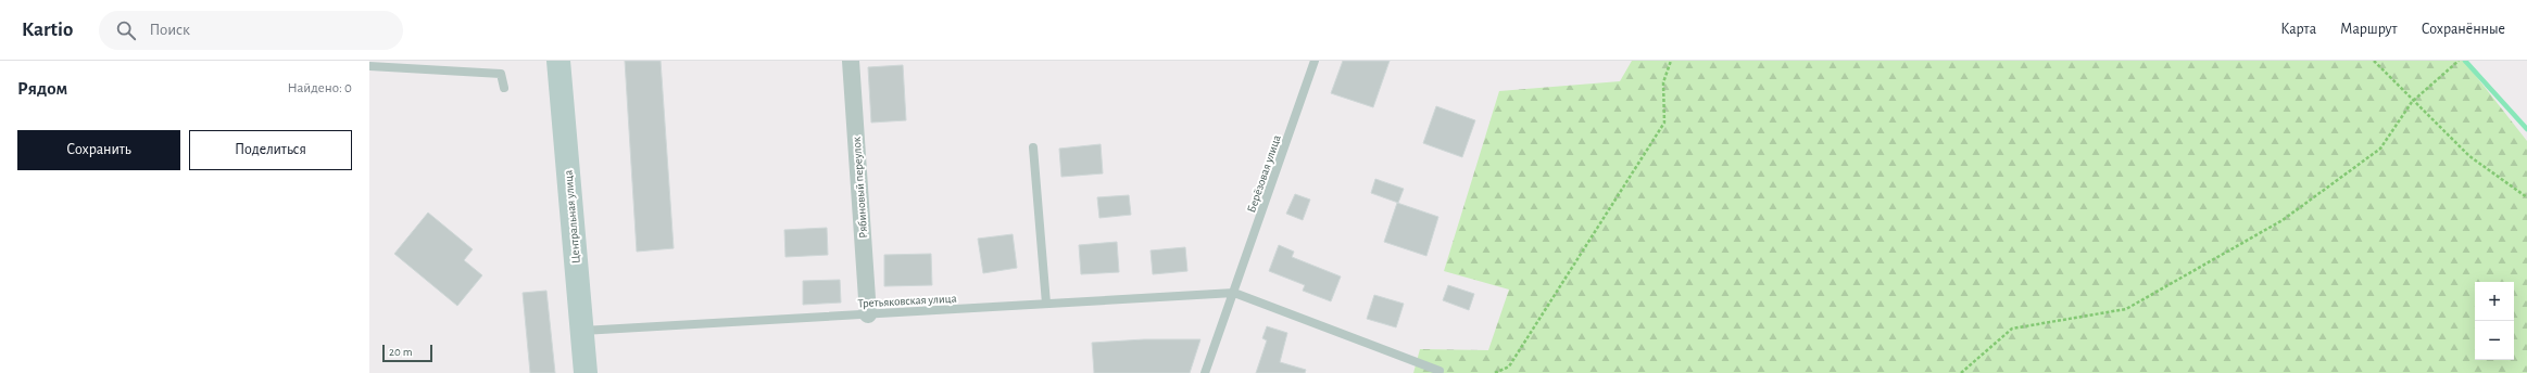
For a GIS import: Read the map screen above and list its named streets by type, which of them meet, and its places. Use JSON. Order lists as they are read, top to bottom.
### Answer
{
  "streets": {
    "street": ["Рябиновый переулок", "Центральная улица"],
    "lane": ["Берёзовая улица", "Третьяковская улица"]
  },
  "crossings": [
    ["Берёзовая улица", "Третьяковская улица"],
    ["Рябиновый переулок", "Третьяковская улица"],
    ["Центральная улица", "Третьяковская улица"]
  ],
  "scale_bar": "20 m",
  "page": {
    "header": "Kartio",
    "search": "Поиск",
    "nav": ["Карта", "Маршрут", "Сохранённые"],
    "heading": ["Рядом", "Найдено: 0"],
    "buttons": ["Сохранить", "Поделиться"],
    "map_buttons": ["+", "−"],
    "scale": "20 m"
  }
}
